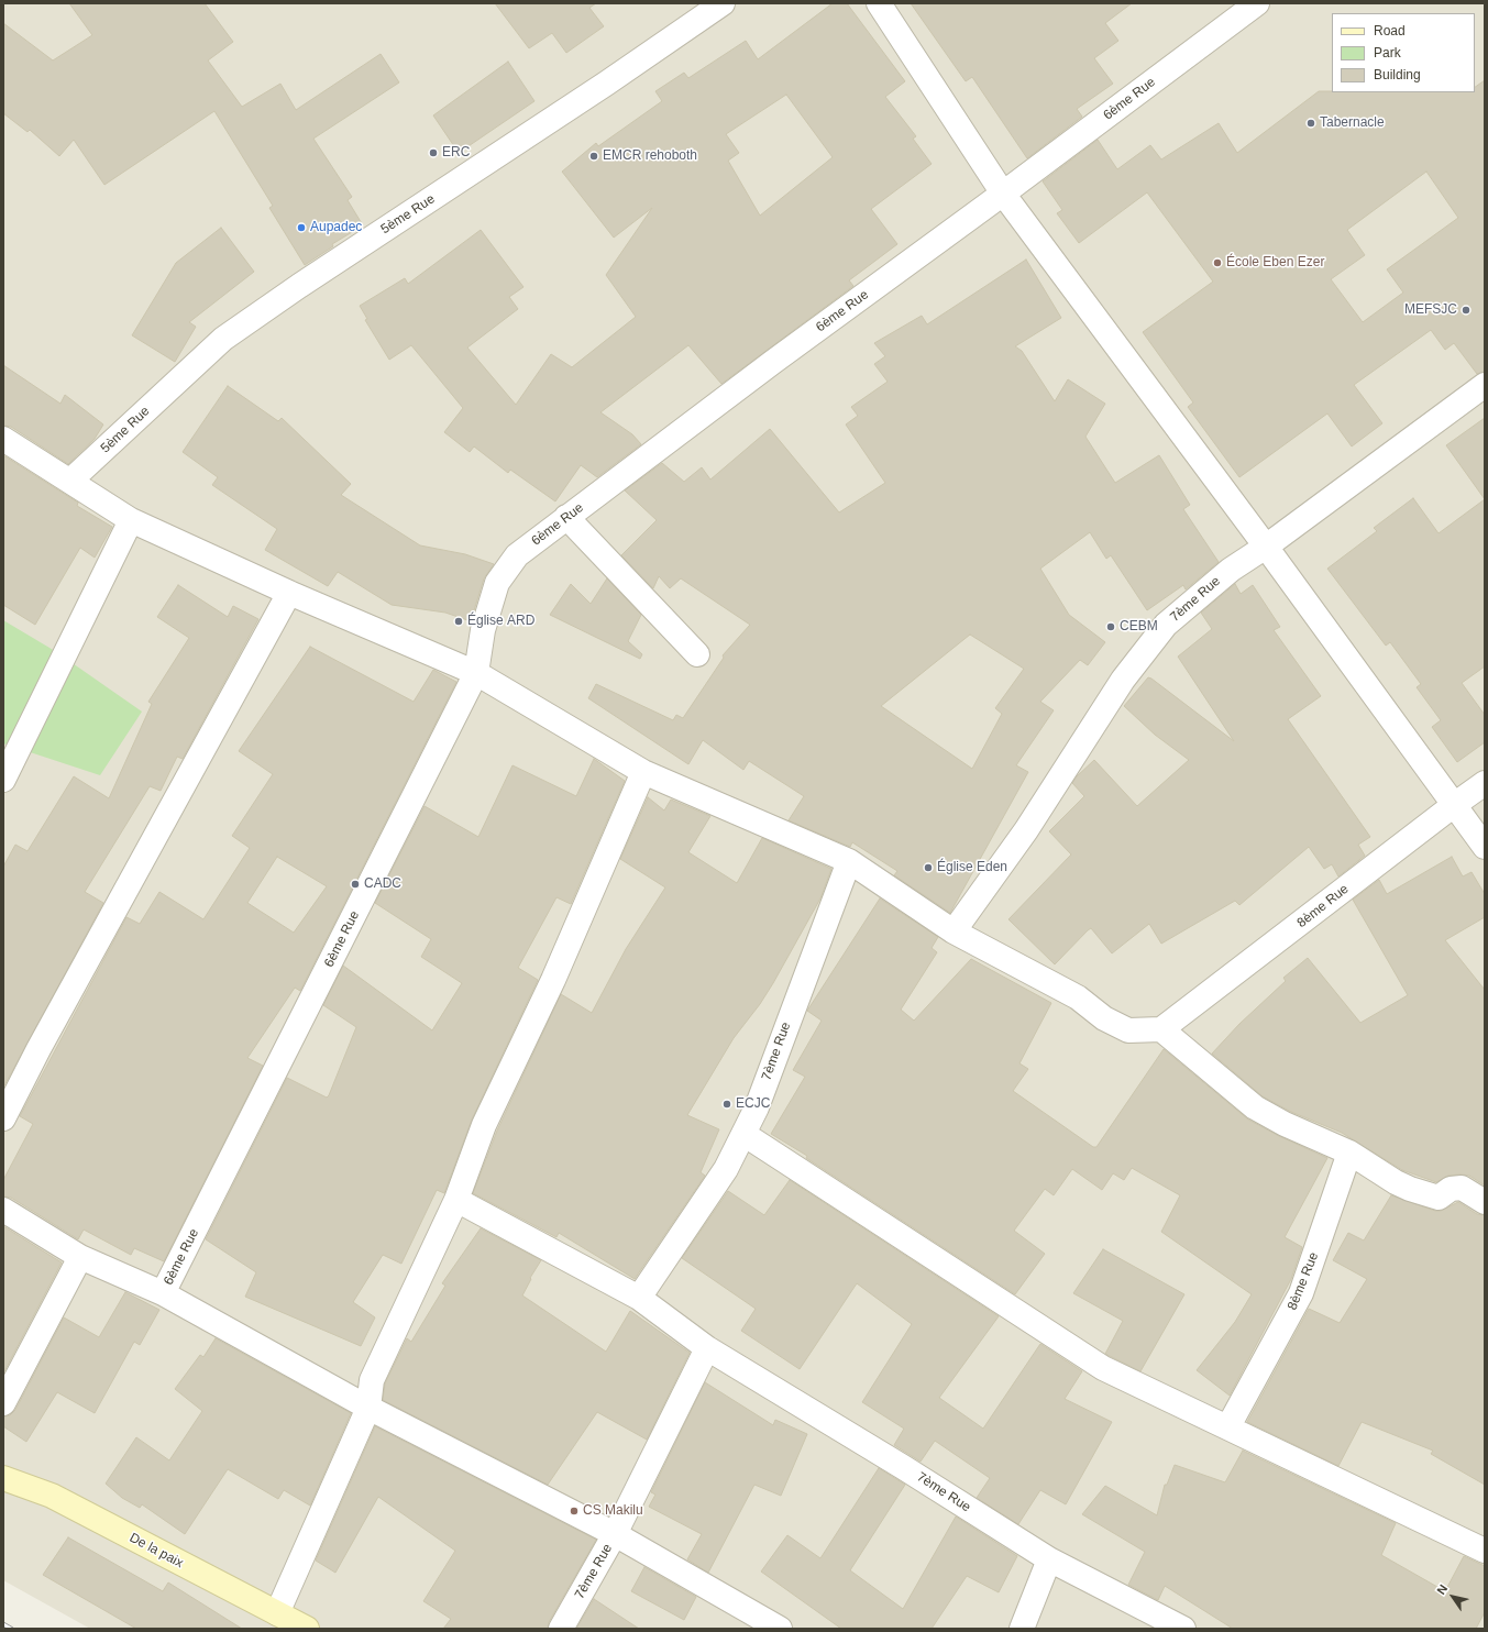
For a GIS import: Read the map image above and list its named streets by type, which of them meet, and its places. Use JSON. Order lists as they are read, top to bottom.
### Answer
{
  "streets": {
    "street": [
      "6ème Rue",
      "5ème Rue",
      "7ème Rue",
      "8ème Rue",
      "De la paix"
    ]
  },
  "places": [
    "Tabernacle",
    "ERC",
    "EMCR rehoboth",
    "Aupadec",
    "École Eben Ezer",
    "MEFSJC",
    "Église ARD",
    "CEBM",
    "Église Eden",
    "CADC",
    "ECJC",
    "CS Makilu"
  ],
  "legend": ["Road", "Park", "Building"],
  "north": "top left"
}
